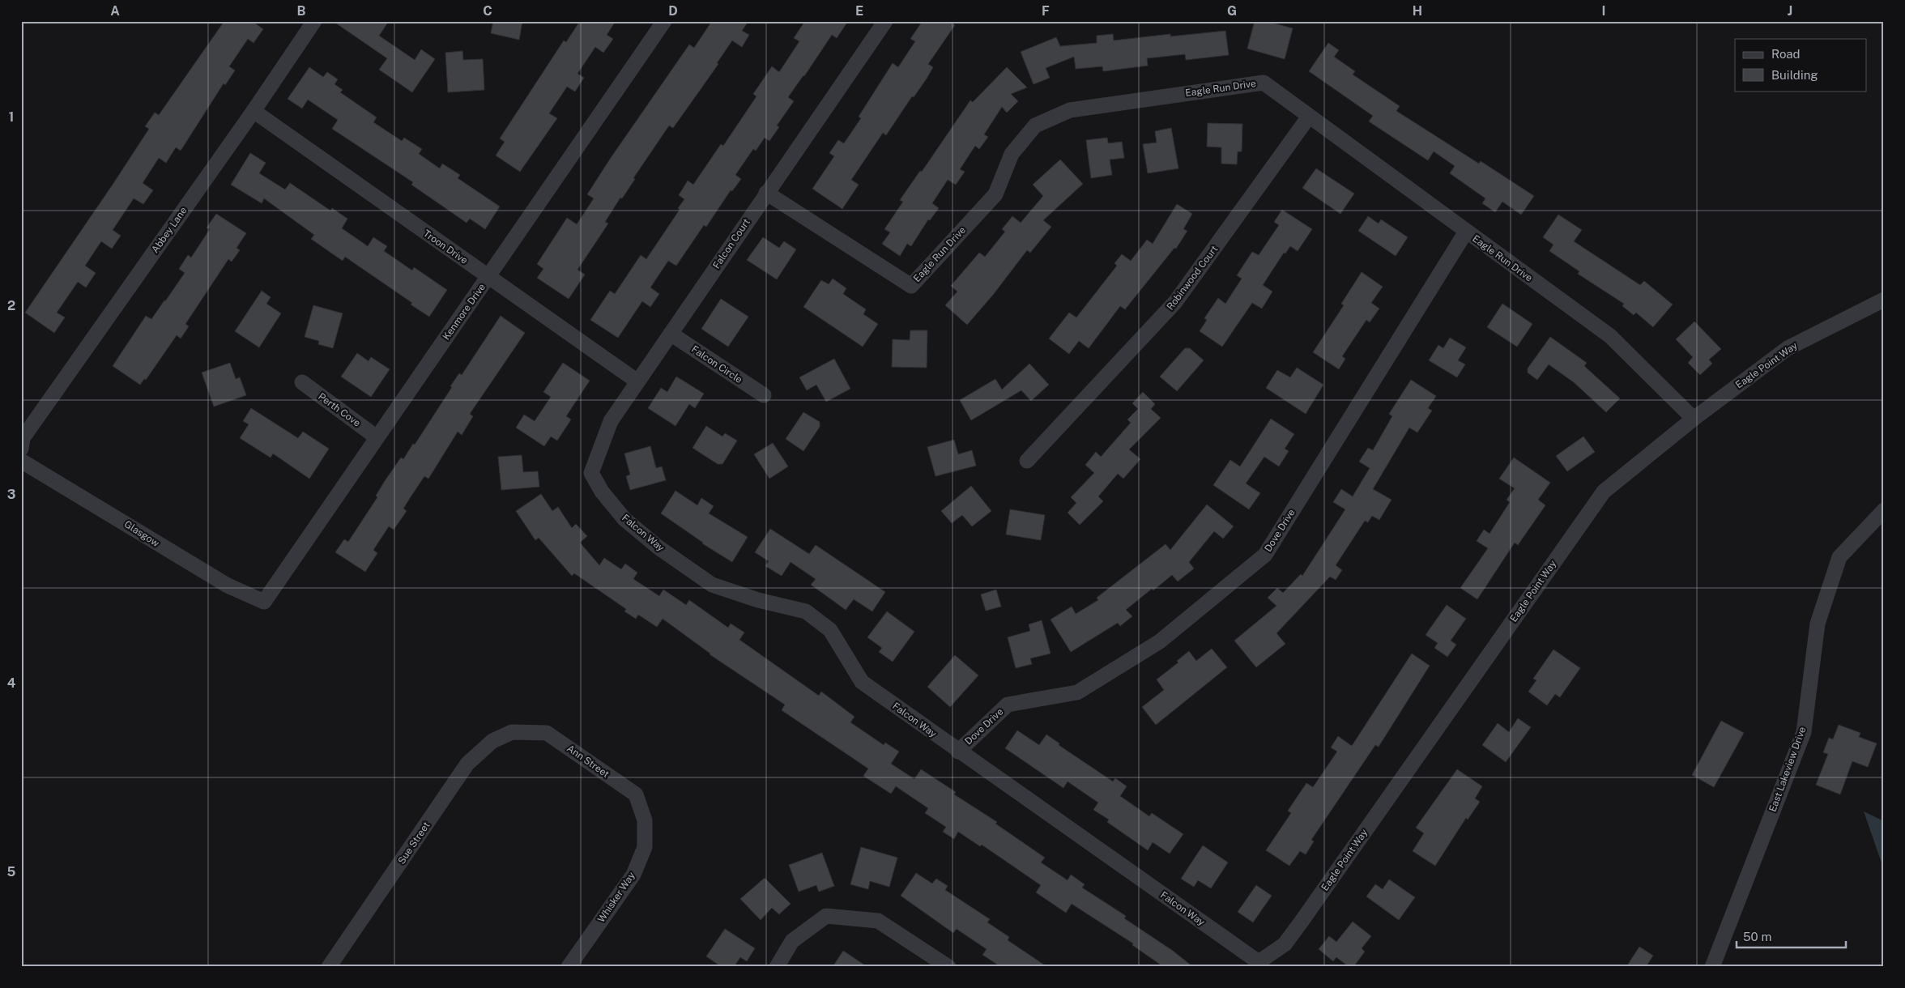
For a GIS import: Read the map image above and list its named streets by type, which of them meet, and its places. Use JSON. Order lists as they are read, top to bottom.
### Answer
{
  "streets": {
    "street": [
      "Eagle Run Drive",
      "Abbey Lane",
      "Falcon Court",
      "Troon Drive",
      "Robinwood Court",
      "Kenmore Drive",
      "Falcon Circle",
      "Eagle Point Way",
      "Perth Cove",
      "Dove Drive",
      "Falcon Way",
      "Glasgow",
      "Ann Street",
      "East Lakeview Drive",
      "Sue Street",
      "Whisker Way"
    ]
  },
  "crossings": [
    ["Eagle Run Drive", "Falcon Court"],
    ["Eagle Run Drive", "Robinwood Court"],
    ["Eagle Run Drive", "Eagle Point Way"],
    ["Eagle Run Drive", "Dove Drive"],
    ["Abbey Lane", "Troon Drive"],
    ["Falcon Court", "Troon Drive"],
    ["Falcon Court", "Falcon Circle"],
    ["Falcon Court", "Falcon Way"],
    ["Troon Drive", "Kenmore Drive"],
    ["Kenmore Drive", "Perth Cove"],
    ["Kenmore Drive", "Glasgow"],
    ["Eagle Point Way", "Falcon Way"],
    ["Dove Drive", "Falcon Way"],
    ["Ann Street", "Sue Street"],
    ["Ann Street", "Whisker Way"]
  ],
  "legend": ["Road", "Building"],
  "scale_bar": "50 m",
  "grid": {
    "columns": [
      "A",
      "B",
      "C",
      "D",
      "E",
      "F",
      "G",
      "H",
      "I",
      "J"
    ],
    "rows": [
      "1",
      "2",
      "3",
      "4",
      "5"
    ]
  }
}
